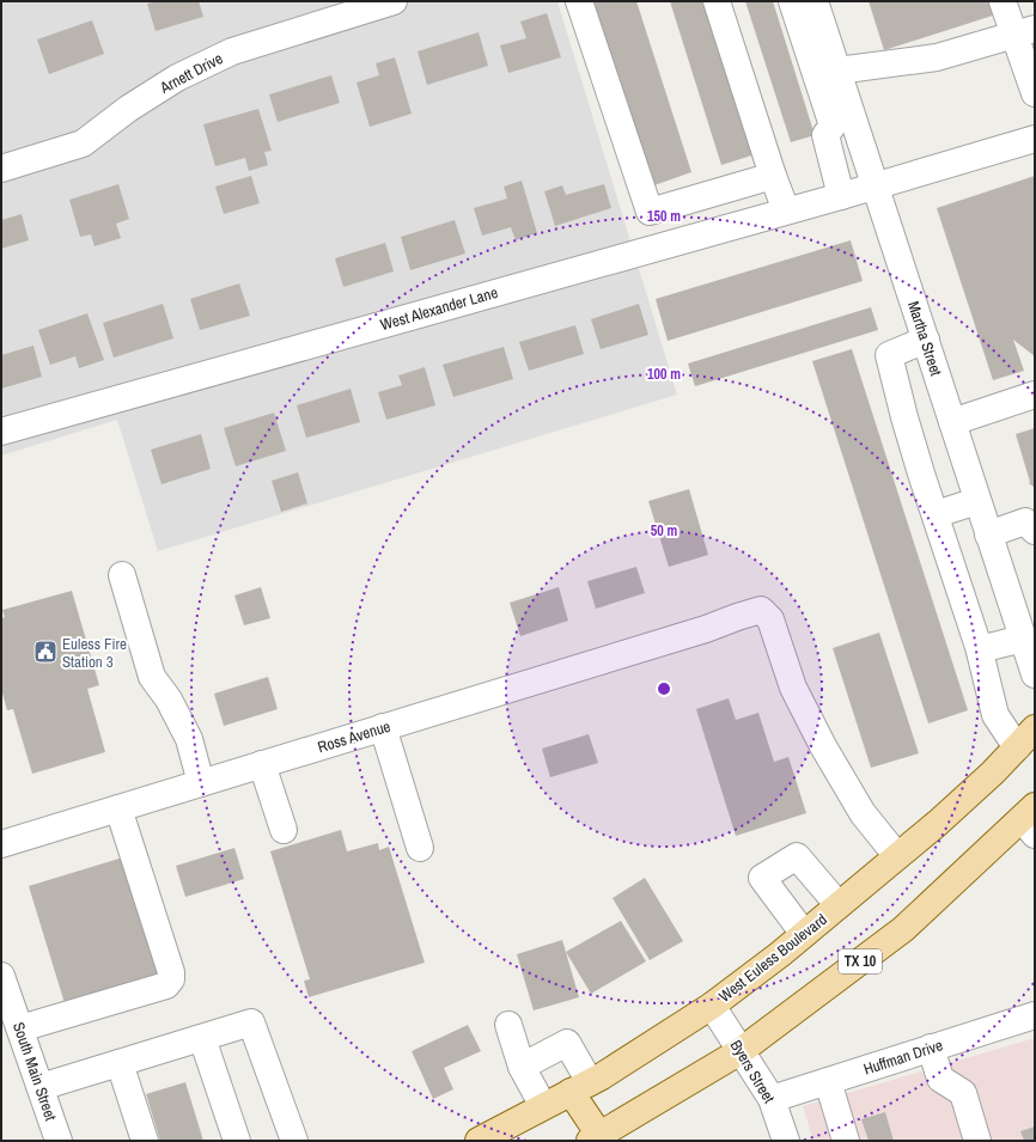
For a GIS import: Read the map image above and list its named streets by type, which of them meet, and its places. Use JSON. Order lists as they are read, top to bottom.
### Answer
{
  "streets": {
    "main road": ["West Euless Boulevard", "TX 10"],
    "street": [
      "Arnett Drive",
      "West Alexander Lane",
      "Martha Street",
      "Ross Avenue",
      "Huffman Drive",
      "South Main Street",
      "Byers Street"
    ]
  },
  "crossings": [
    ["West Alexander Lane", "Martha Street"],
    ["Ross Avenue", "West Euless Boulevard"],
    ["West Euless Boulevard", "Byers Street"],
    ["TX 10", "Byers Street"],
    ["Huffman Drive", "Byers Street"]
  ],
  "places": {
    "public building": ["Euless Fire Station 3"]
  },
  "rings": ["150 m", "100 m", "50 m"]
}
